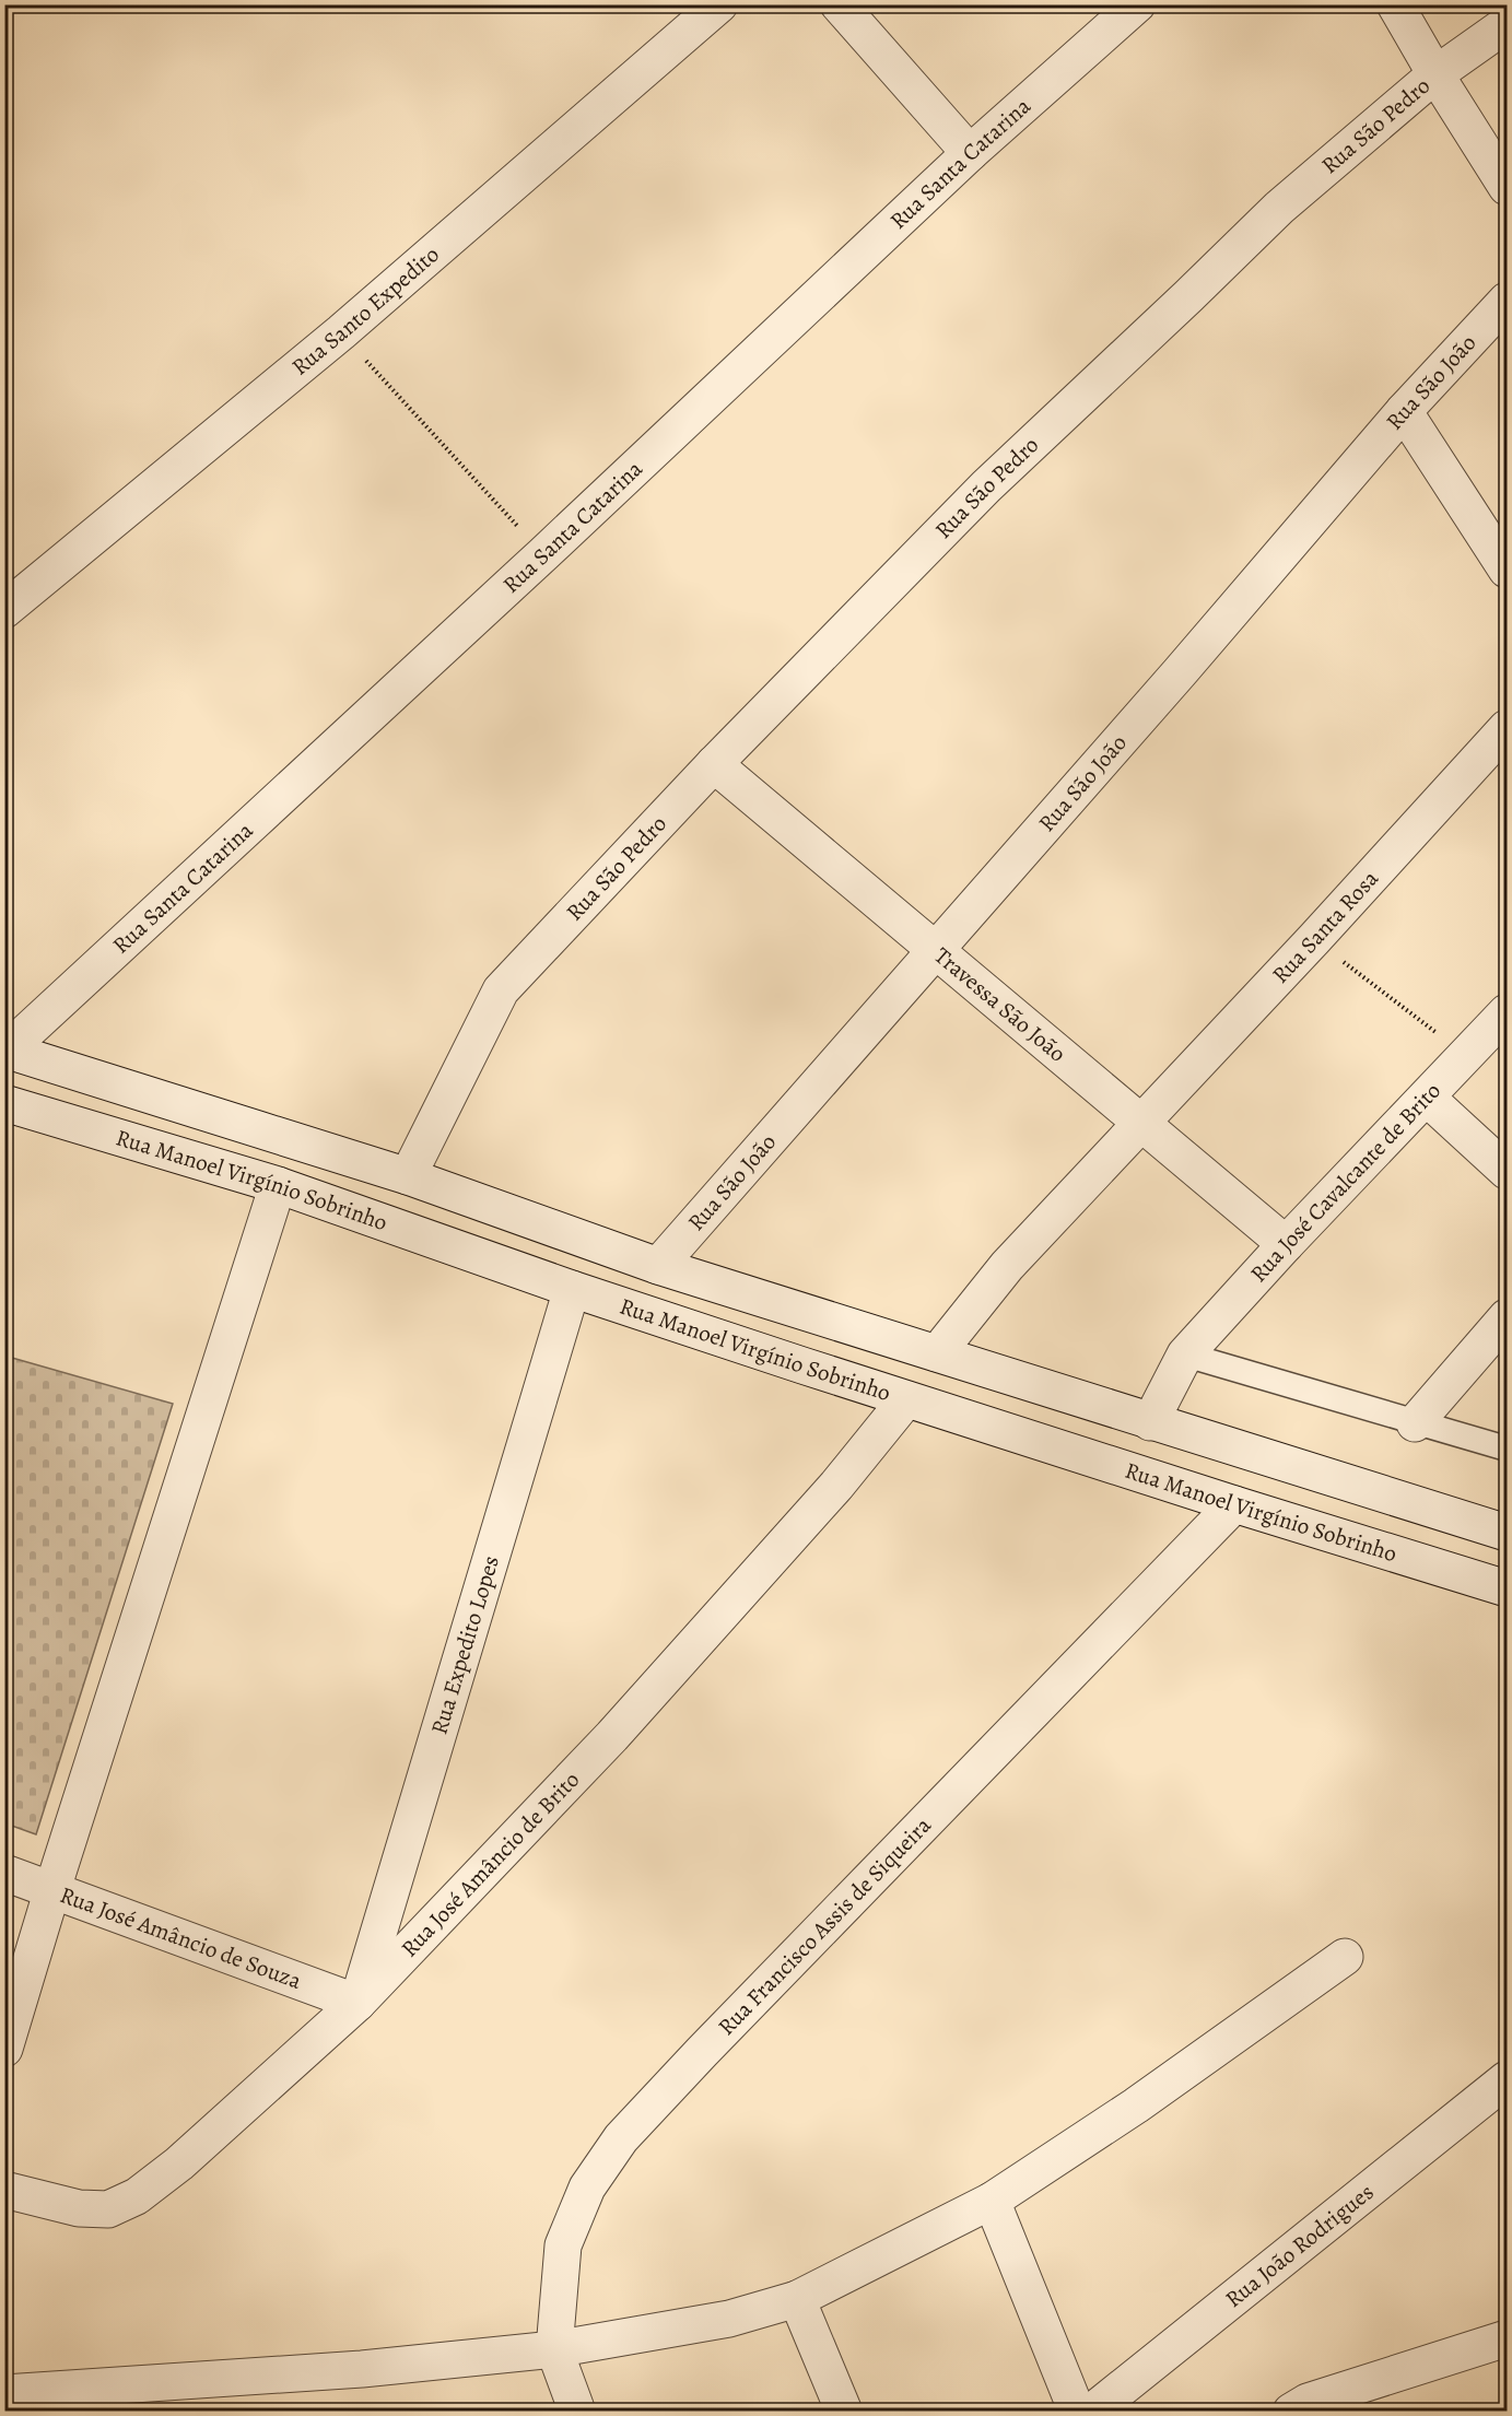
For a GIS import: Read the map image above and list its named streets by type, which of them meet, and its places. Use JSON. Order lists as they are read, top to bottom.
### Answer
{
  "streets": {
    "street": [
      "Rua São Pedro",
      "Rua Santa Catarina",
      "Rua Santo Expedito",
      "Rua São João",
      "Rua Santa Rosa",
      "Travessa São João",
      "Rua Manoel Virgínio Sobrinho",
      "Rua José Cavalcante de Brito",
      "Rua Expedito Lopes",
      "Rua José Amâncio de Brito",
      "Rua Francisco Assis de Siqueira",
      "Rua José Amâncio de Souza",
      "Rua João Rodrigues"
    ]
  },
  "crossings": [
    ["Rua São Pedro", "Travessa São João"],
    ["Rua São João", "Travessa São João"],
    ["Rua Santa Rosa", "Travessa São João"],
    ["Travessa São João", "Rua José Cavalcante de Brito"],
    ["Rua Manoel Virgínio Sobrinho", "Rua Expedito Lopes"],
    ["Rua Manoel Virgínio Sobrinho", "Rua José Amâncio de Brito"],
    ["Rua Manoel Virgínio Sobrinho", "Rua Francisco Assis de Siqueira"],
    ["Rua Expedito Lopes", "Rua José Amâncio de Brito"],
    ["Rua Expedito Lopes", "Rua José Amâncio de Souza"],
    ["Rua José Amâncio de Brito", "Rua José Amâncio de Souza"]
  ]
}
